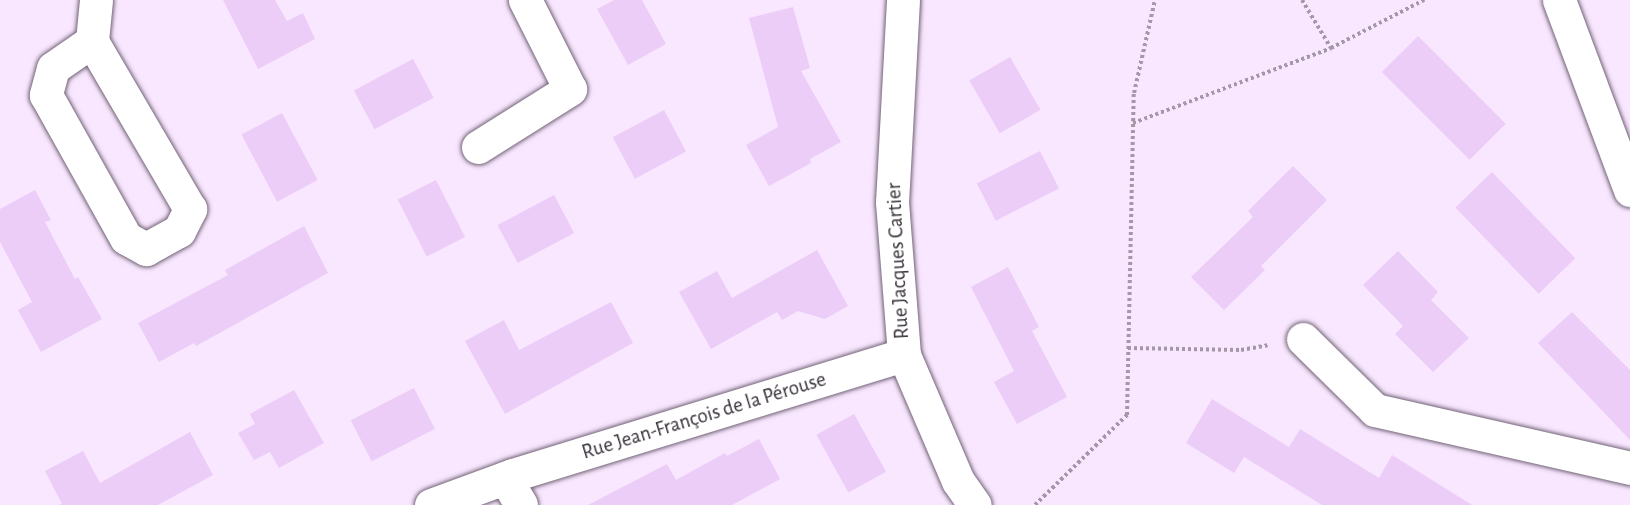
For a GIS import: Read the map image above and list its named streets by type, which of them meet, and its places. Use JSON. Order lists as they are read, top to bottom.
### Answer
{
  "streets": {
    "street": ["Rue Jacques Cartier", "Rue Jean-François de la Pérouse"]
  },
  "crossings": [
    ["Rue Jacques Cartier", "Rue Jean-François de la Pérouse"]
  ]
}
